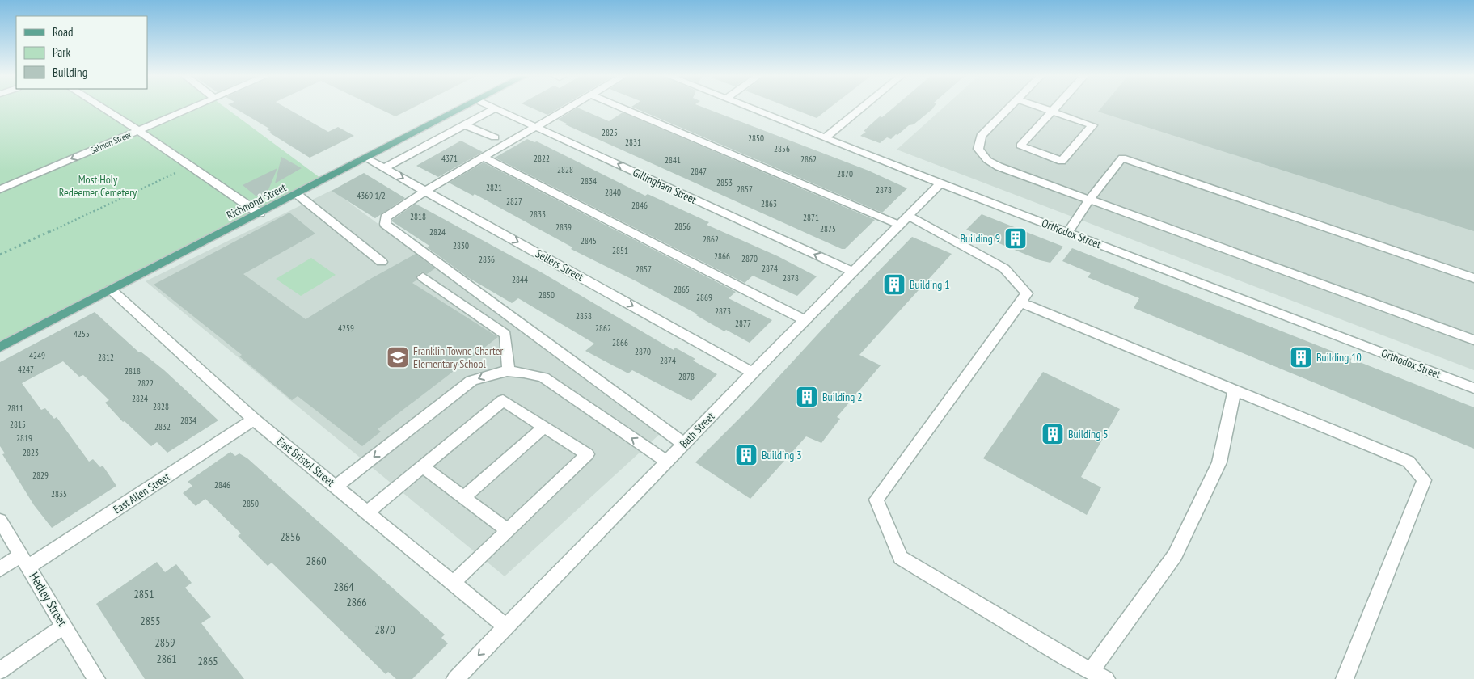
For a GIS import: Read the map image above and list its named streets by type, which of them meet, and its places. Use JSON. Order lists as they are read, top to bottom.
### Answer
{
  "streets": {
    "main road": ["Richmond Street"],
    "street": [
      "Salmon Street",
      "Gillingham Street",
      "Orthodox Street",
      "Sellers Street",
      "Bath Street",
      "East Bristol Street",
      "East Allen Street",
      "Hedley Street"
    ]
  },
  "crossings": [
    ["Gillingham Street", "Bath Street"],
    ["Richmond Street", "Sellers Street"],
    ["Richmond Street", "East Bristol Street"],
    ["Orthodox Street", "Bath Street"],
    ["Sellers Street", "Bath Street"],
    ["Bath Street", "East Bristol Street"],
    ["East Bristol Street", "East Allen Street"],
    ["East Allen Street", "Hedley Street"]
  ],
  "one_way": ["Salmon Street"],
  "parks": ["Most Holy Redeemer Cemetery"],
  "places": {
    "building": [
      "Building 9",
      "Building 1",
      "Building 10",
      "Building 2",
      "Building 5",
      "Building 3"
    ],
    "school or university": ["Franklin Towne Charter Elementary School"]
  },
  "house_numbers": [
    "2825",
    "2850",
    "2831",
    "2856",
    "4371",
    "2822",
    "2862",
    "2841",
    "2828",
    "2847",
    "2870",
    "2834",
    "2853",
    "2821",
    "2857",
    "2878",
    "2840",
    "4369 1/2",
    "2827",
    "2863",
    "2846",
    "2833",
    "2818",
    "2871",
    "2856",
    "2839",
    "2875",
    "2824",
    "2862",
    "2845",
    "2830",
    "2851",
    "2866",
    "2870",
    "2836",
    "2874",
    "2857",
    "2878",
    "2844",
    "2865",
    "2850",
    "2869",
    "2873",
    "2858",
    "2877",
    "4259",
    "2862",
    "4255",
    "2866",
    "2870",
    "4249",
    "2812",
    "2874",
    "4247",
    "2818",
    "2878",
    "2822",
    "2824",
    "2828",
    "2811",
    "2834",
    "2815",
    "2832",
    "2819",
    "2823",
    "2829",
    "2846",
    "2835",
    "2850",
    "2856",
    "2860",
    "2864",
    "2851",
    "2866",
    "2855",
    "2870",
    "2859",
    "2861",
    "2865"
  ],
  "legend": ["Road", "Park", "Building"]
}
